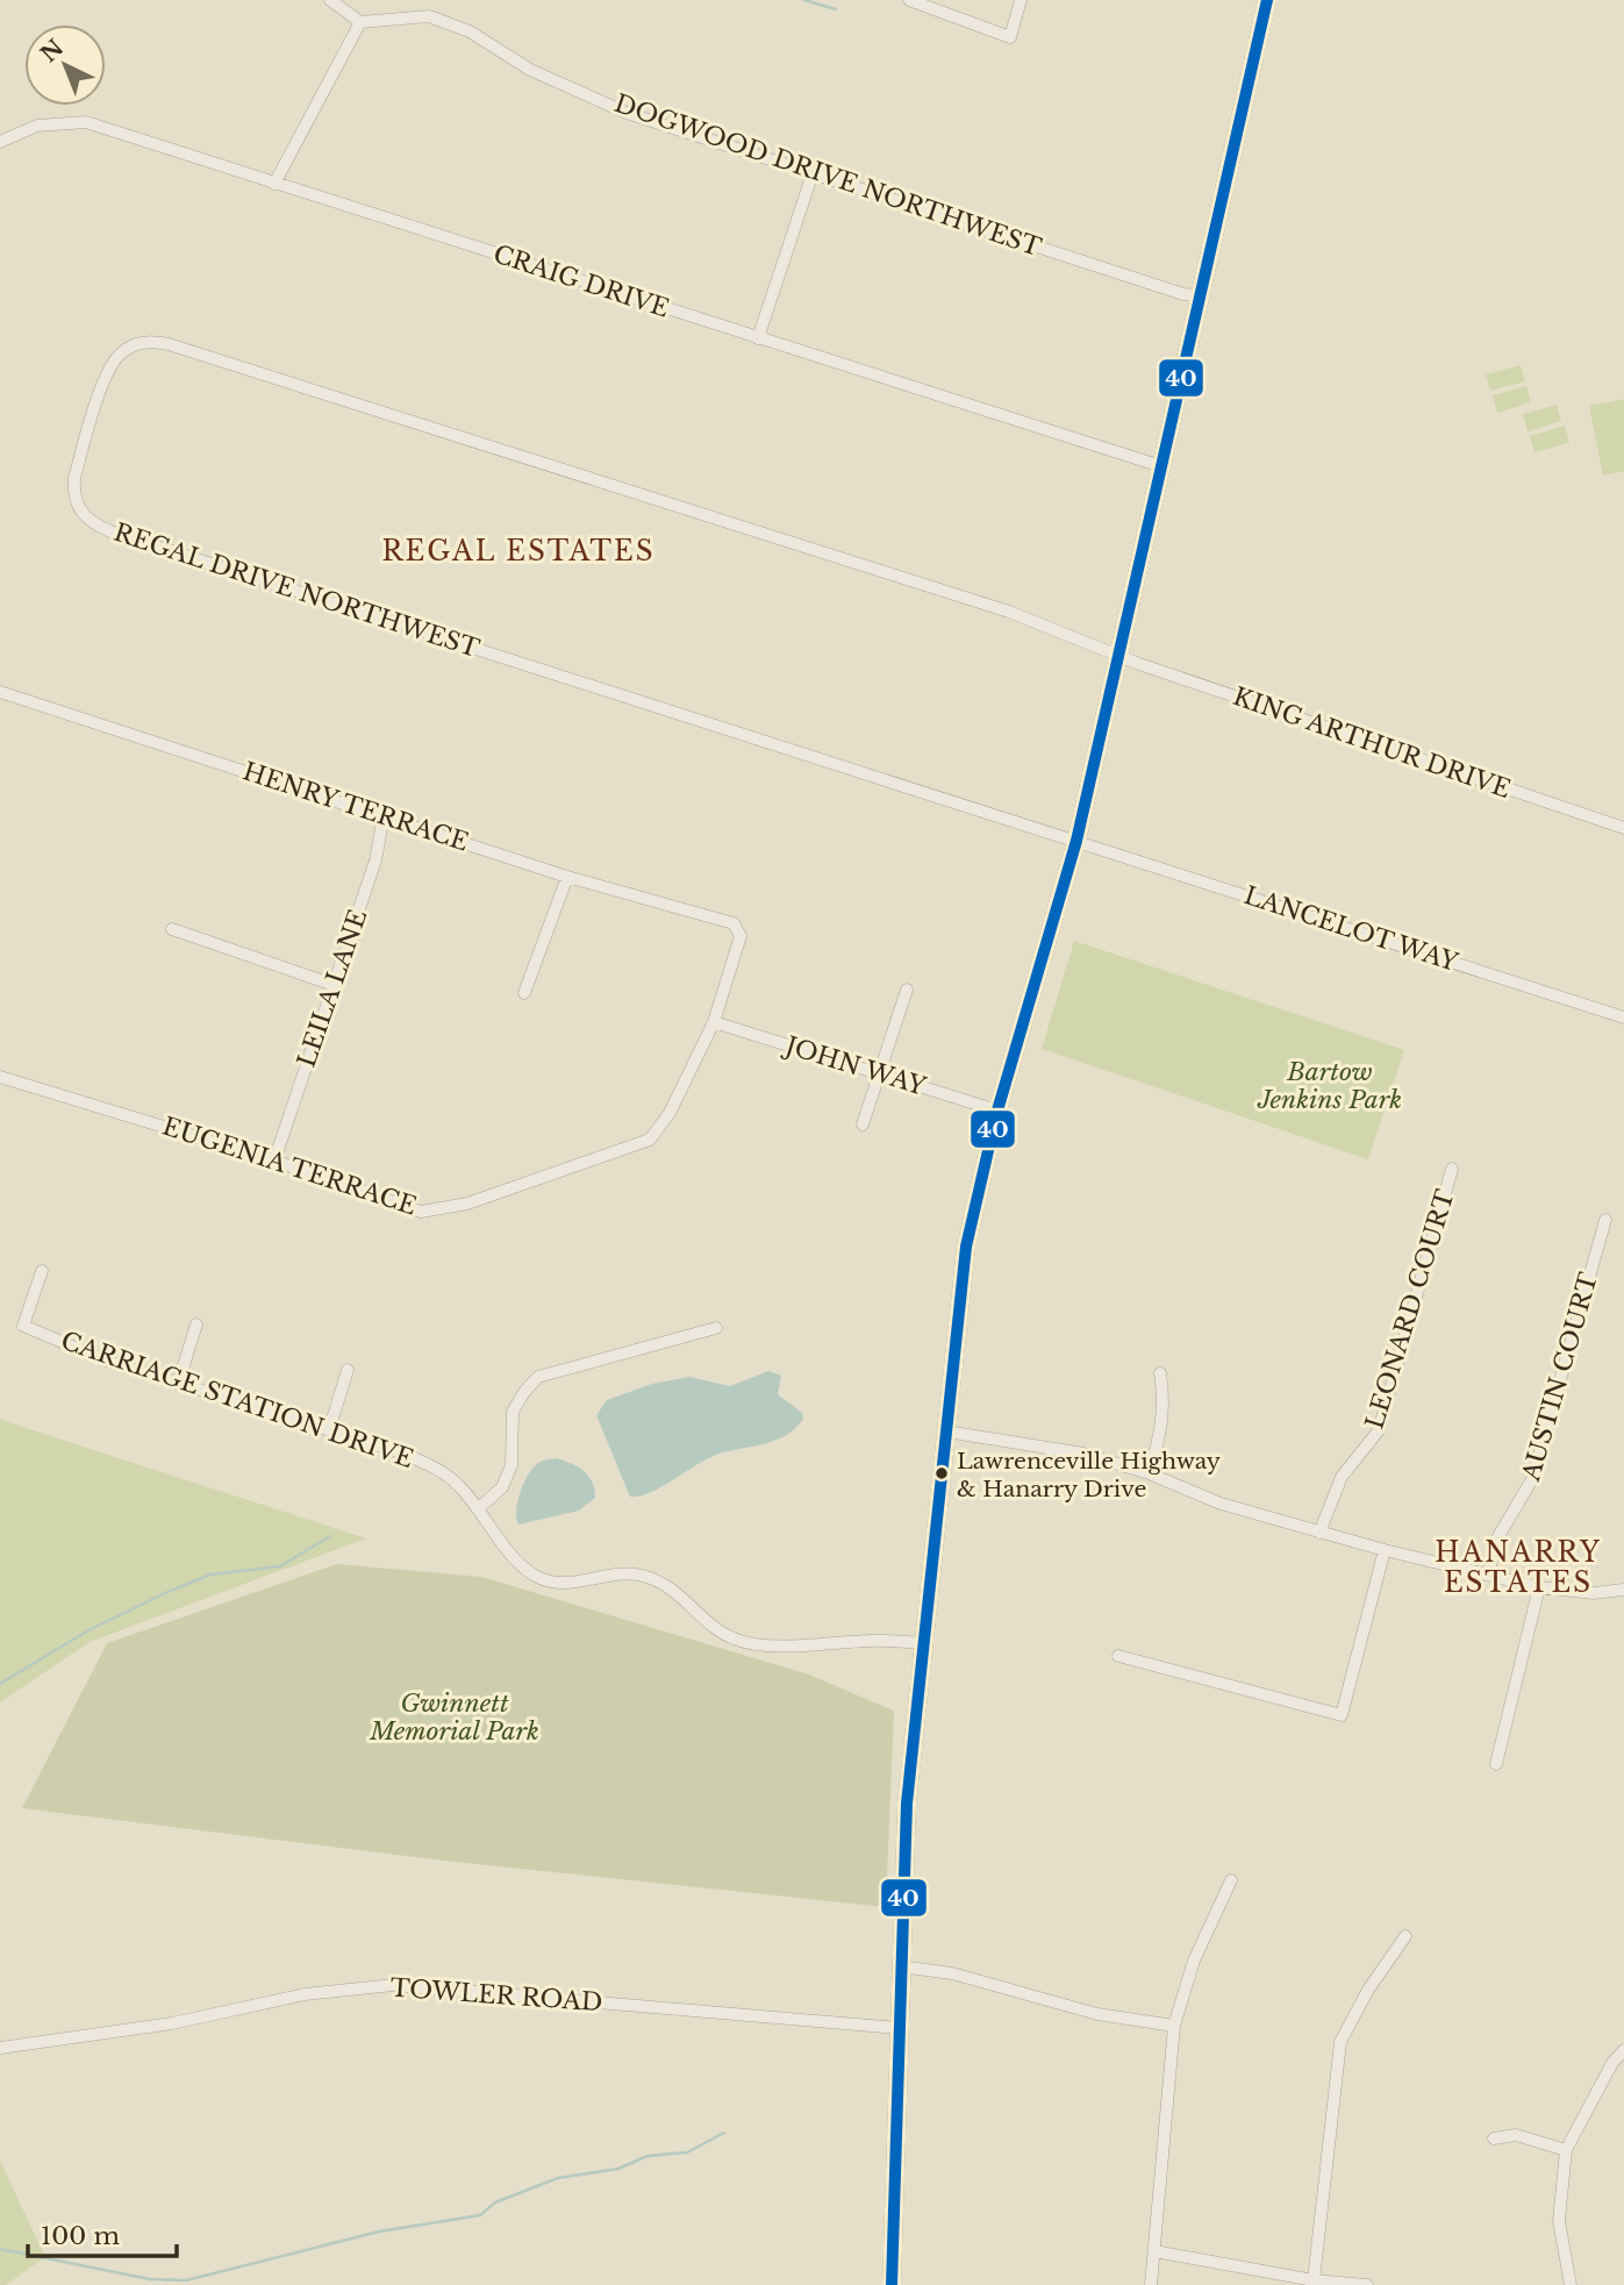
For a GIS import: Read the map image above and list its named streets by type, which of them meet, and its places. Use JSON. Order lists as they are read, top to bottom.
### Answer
{
  "streets": {
    "street": [
      "DOGWOOD DRIVE NORTHWEST",
      "CRAIG DRIVE",
      "REGAL DRIVE NORTHWEST",
      "KING ARTHUR DRIVE",
      "HENRY TERRACE",
      "LANCELOT WAY",
      "LEILA LANE",
      "JOHN WAY",
      "EUGENIA TERRACE",
      "LEONARD COURT",
      "AUSTIN COURT",
      "CARRIAGE STATION DRIVE",
      "TOWLER ROAD"
    ]
  },
  "crossings": [
    ["REGAL DRIVE NORTHWEST", "KING ARTHUR DRIVE"],
    ["REGAL DRIVE NORTHWEST", "LANCELOT WAY"],
    ["HENRY TERRACE", "LEILA LANE"],
    ["HENRY TERRACE", "EUGENIA TERRACE"],
    ["LEILA LANE", "EUGENIA TERRACE"],
    ["JOHN WAY", "EUGENIA TERRACE"]
  ],
  "districts": ["REGAL ESTATES", "HANARRY ESTATES"],
  "parks": ["Bartow Jenkins Park", "Gwinnett Memorial Park"],
  "places": ["Lawrenceville Highway & Hanarry Drive"],
  "lines": ["transit line 40"],
  "scale_bar": "100 m",
  "north": "top left"
}
